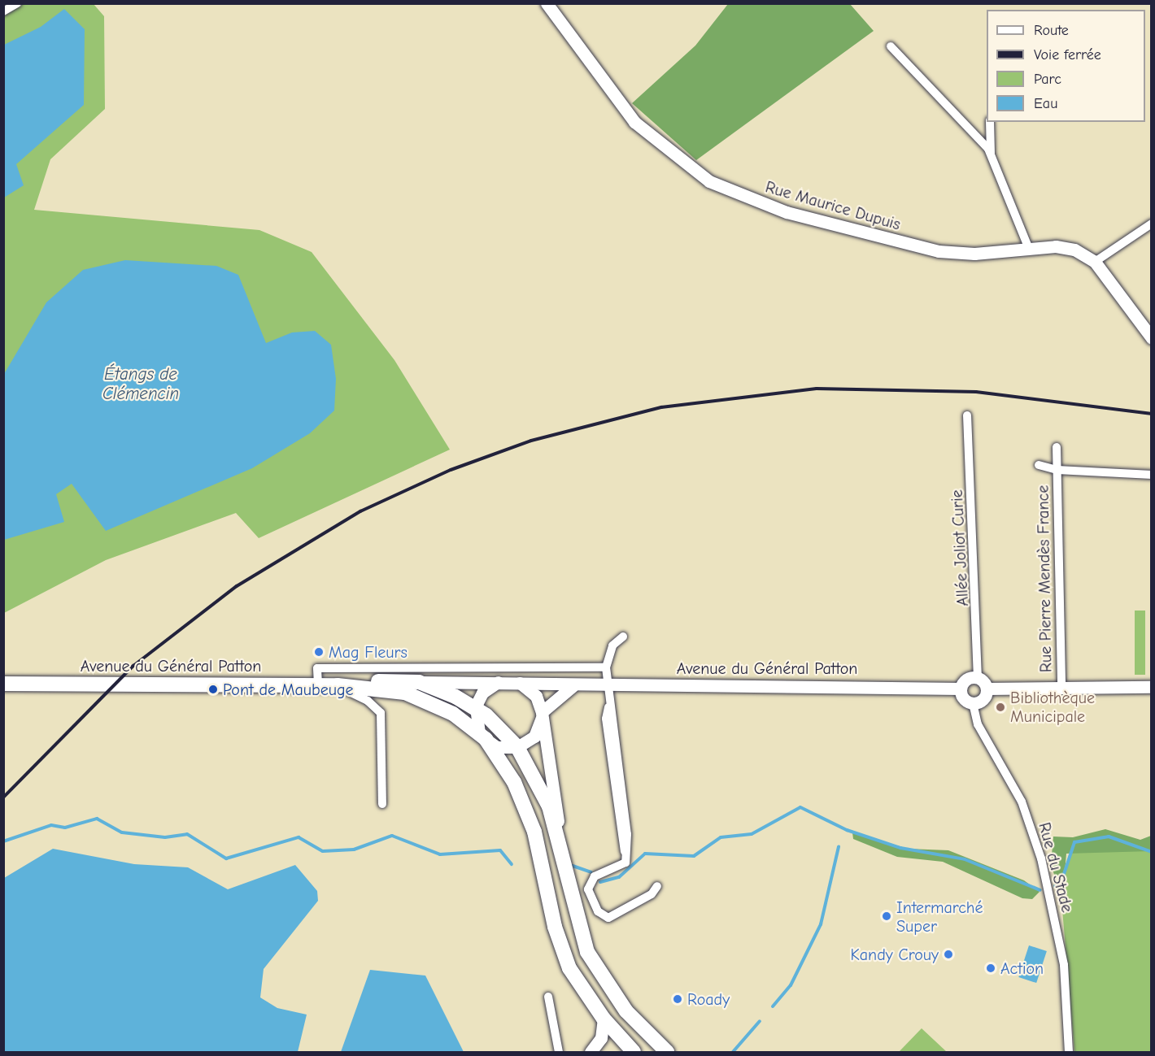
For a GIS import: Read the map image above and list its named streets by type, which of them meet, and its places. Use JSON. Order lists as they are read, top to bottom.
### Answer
{
  "streets": {
    "main road": ["Rue Maurice Dupuis", "Avenue du Général Patton"],
    "street": ["Allée Joliot Curie", "Rue Pierre Mendès France", "Rue du Stade"]
  },
  "crossings": [
    ["Allée Joliot Curie", "Avenue du Général Patton"],
    ["Allée Joliot Curie", "Rue du Stade"],
    ["Avenue du Général Patton", "Rue du Stade"]
  ],
  "water": ["Étangs de Clémencin"],
  "places": [
    "Mag Fleurs",
    "Pont de Maubeuge",
    "Bibliothèque Municipale",
    "Intermarché Super",
    "Kandy Crouy",
    "Action",
    "Roady"
  ],
  "legend": [
    "Route",
    "Voie ferrée",
    "Parc",
    "Eau"
  ]
}
